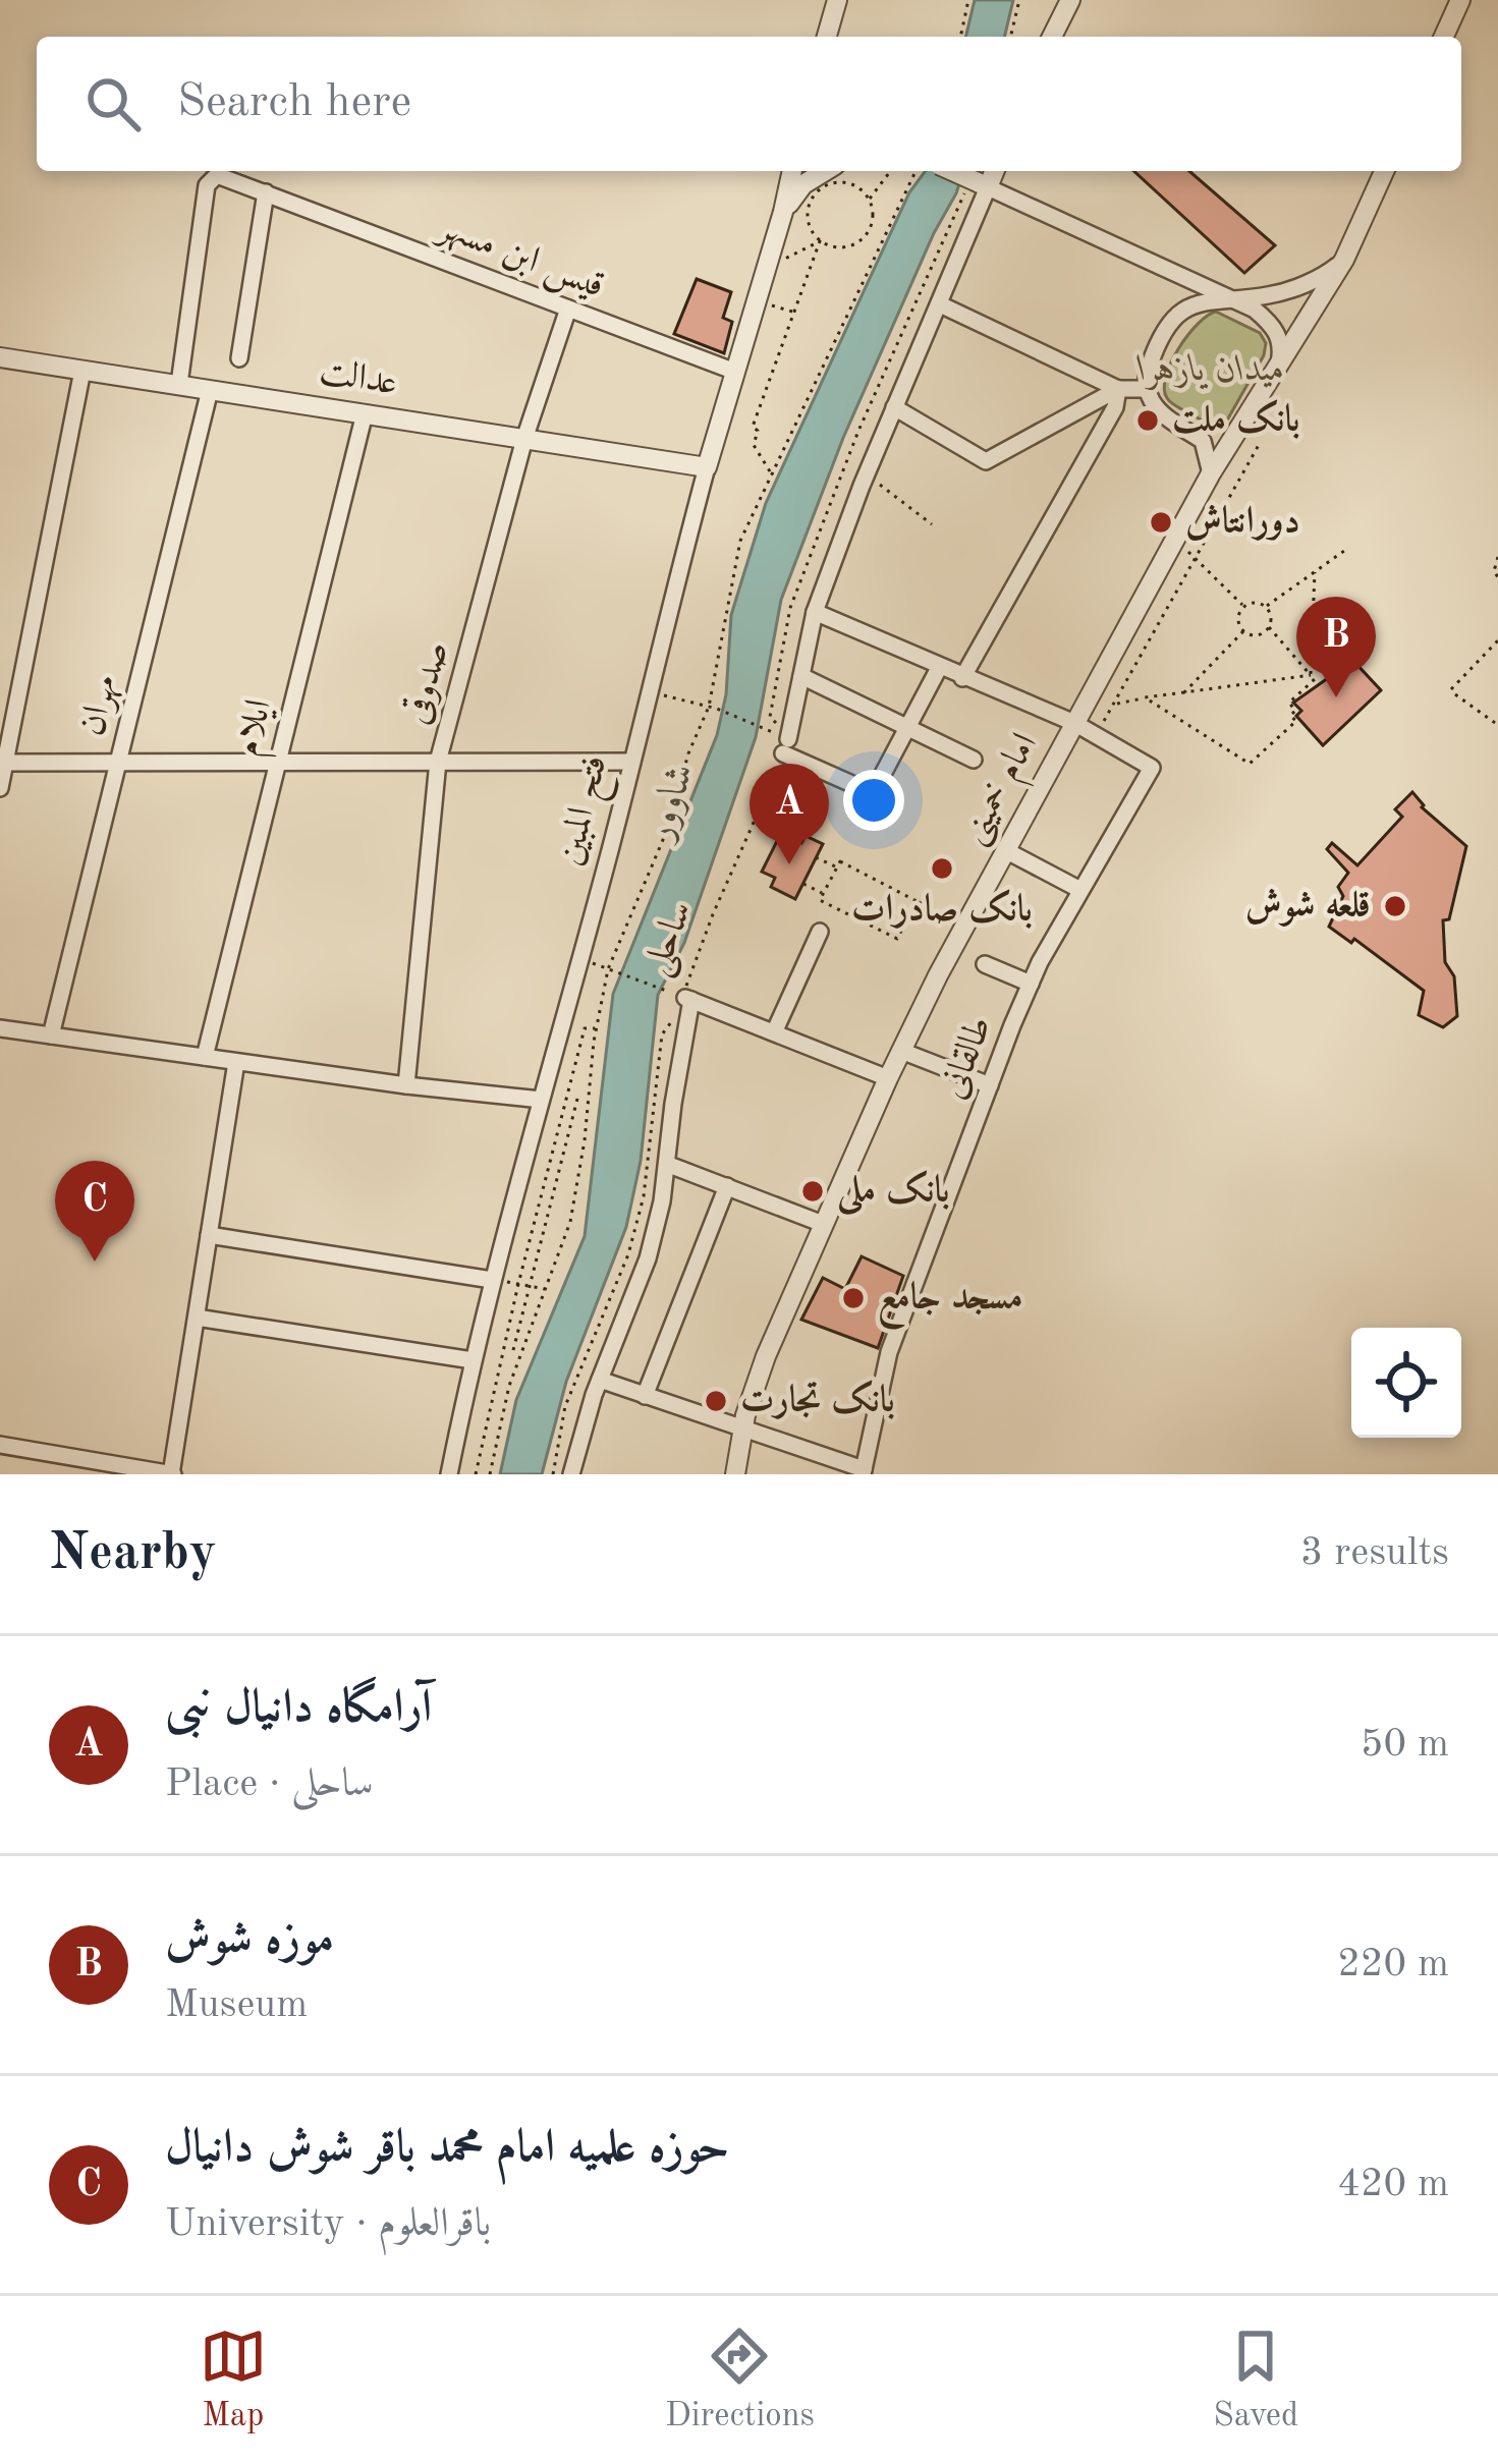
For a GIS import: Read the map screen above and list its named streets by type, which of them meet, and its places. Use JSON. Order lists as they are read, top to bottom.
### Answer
{
  "streets": {
    "street": [
      "قیس ابن مسهر",
      "عدالت",
      "صدوقی",
      "مهران",
      "ایلام",
      "امام خمینی",
      "فتح المبین",
      "ساحلی",
      "طالقانی"
    ]
  },
  "crossings": [
    ["قیس ابن مسهر", "عدالت"],
    ["قیس ابن مسهر", "صدوقی"],
    ["قیس ابن مسهر", "فتح المبین"],
    ["عدالت", "صدوقی"],
    ["عدالت", "مهران"],
    ["عدالت", "ایلام"],
    ["عدالت", "فتح المبین"],
    ["امام خمینی", "طالقانی"]
  ],
  "water": ["شاوور"],
  "parks": ["میدان یازهرا"],
  "places": [
    "بانک ملت",
    "دورانتاش",
    "بانک صادرات",
    "قلعه شوش",
    "بانک ملی",
    "مسجد جامع",
    "بانک تجارت"
  ],
  "page": {
    "search": "Search here",
    "pins": ["B", "A", "C"],
    "heading": ["Nearby", "3 results"],
    "list": [
      {
        "mark": "A",
        "name": "آرامگاه دانیال نبی",
        "note": "Place · ساحلی",
        "value": "50 m"
      },
      {
        "mark": "B",
        "name": "موزه شوش",
        "note": "Museum",
        "value": "220 m"
      },
      {
        "mark": "C",
        "name": "حوزه علمیه امام محمد باقر شوش دانیال",
        "note": "University · باقرالعلوم",
        "value": "420 m"
      }
    ],
    "nav": ["Map", "Directions", "Saved"]
  }
}
